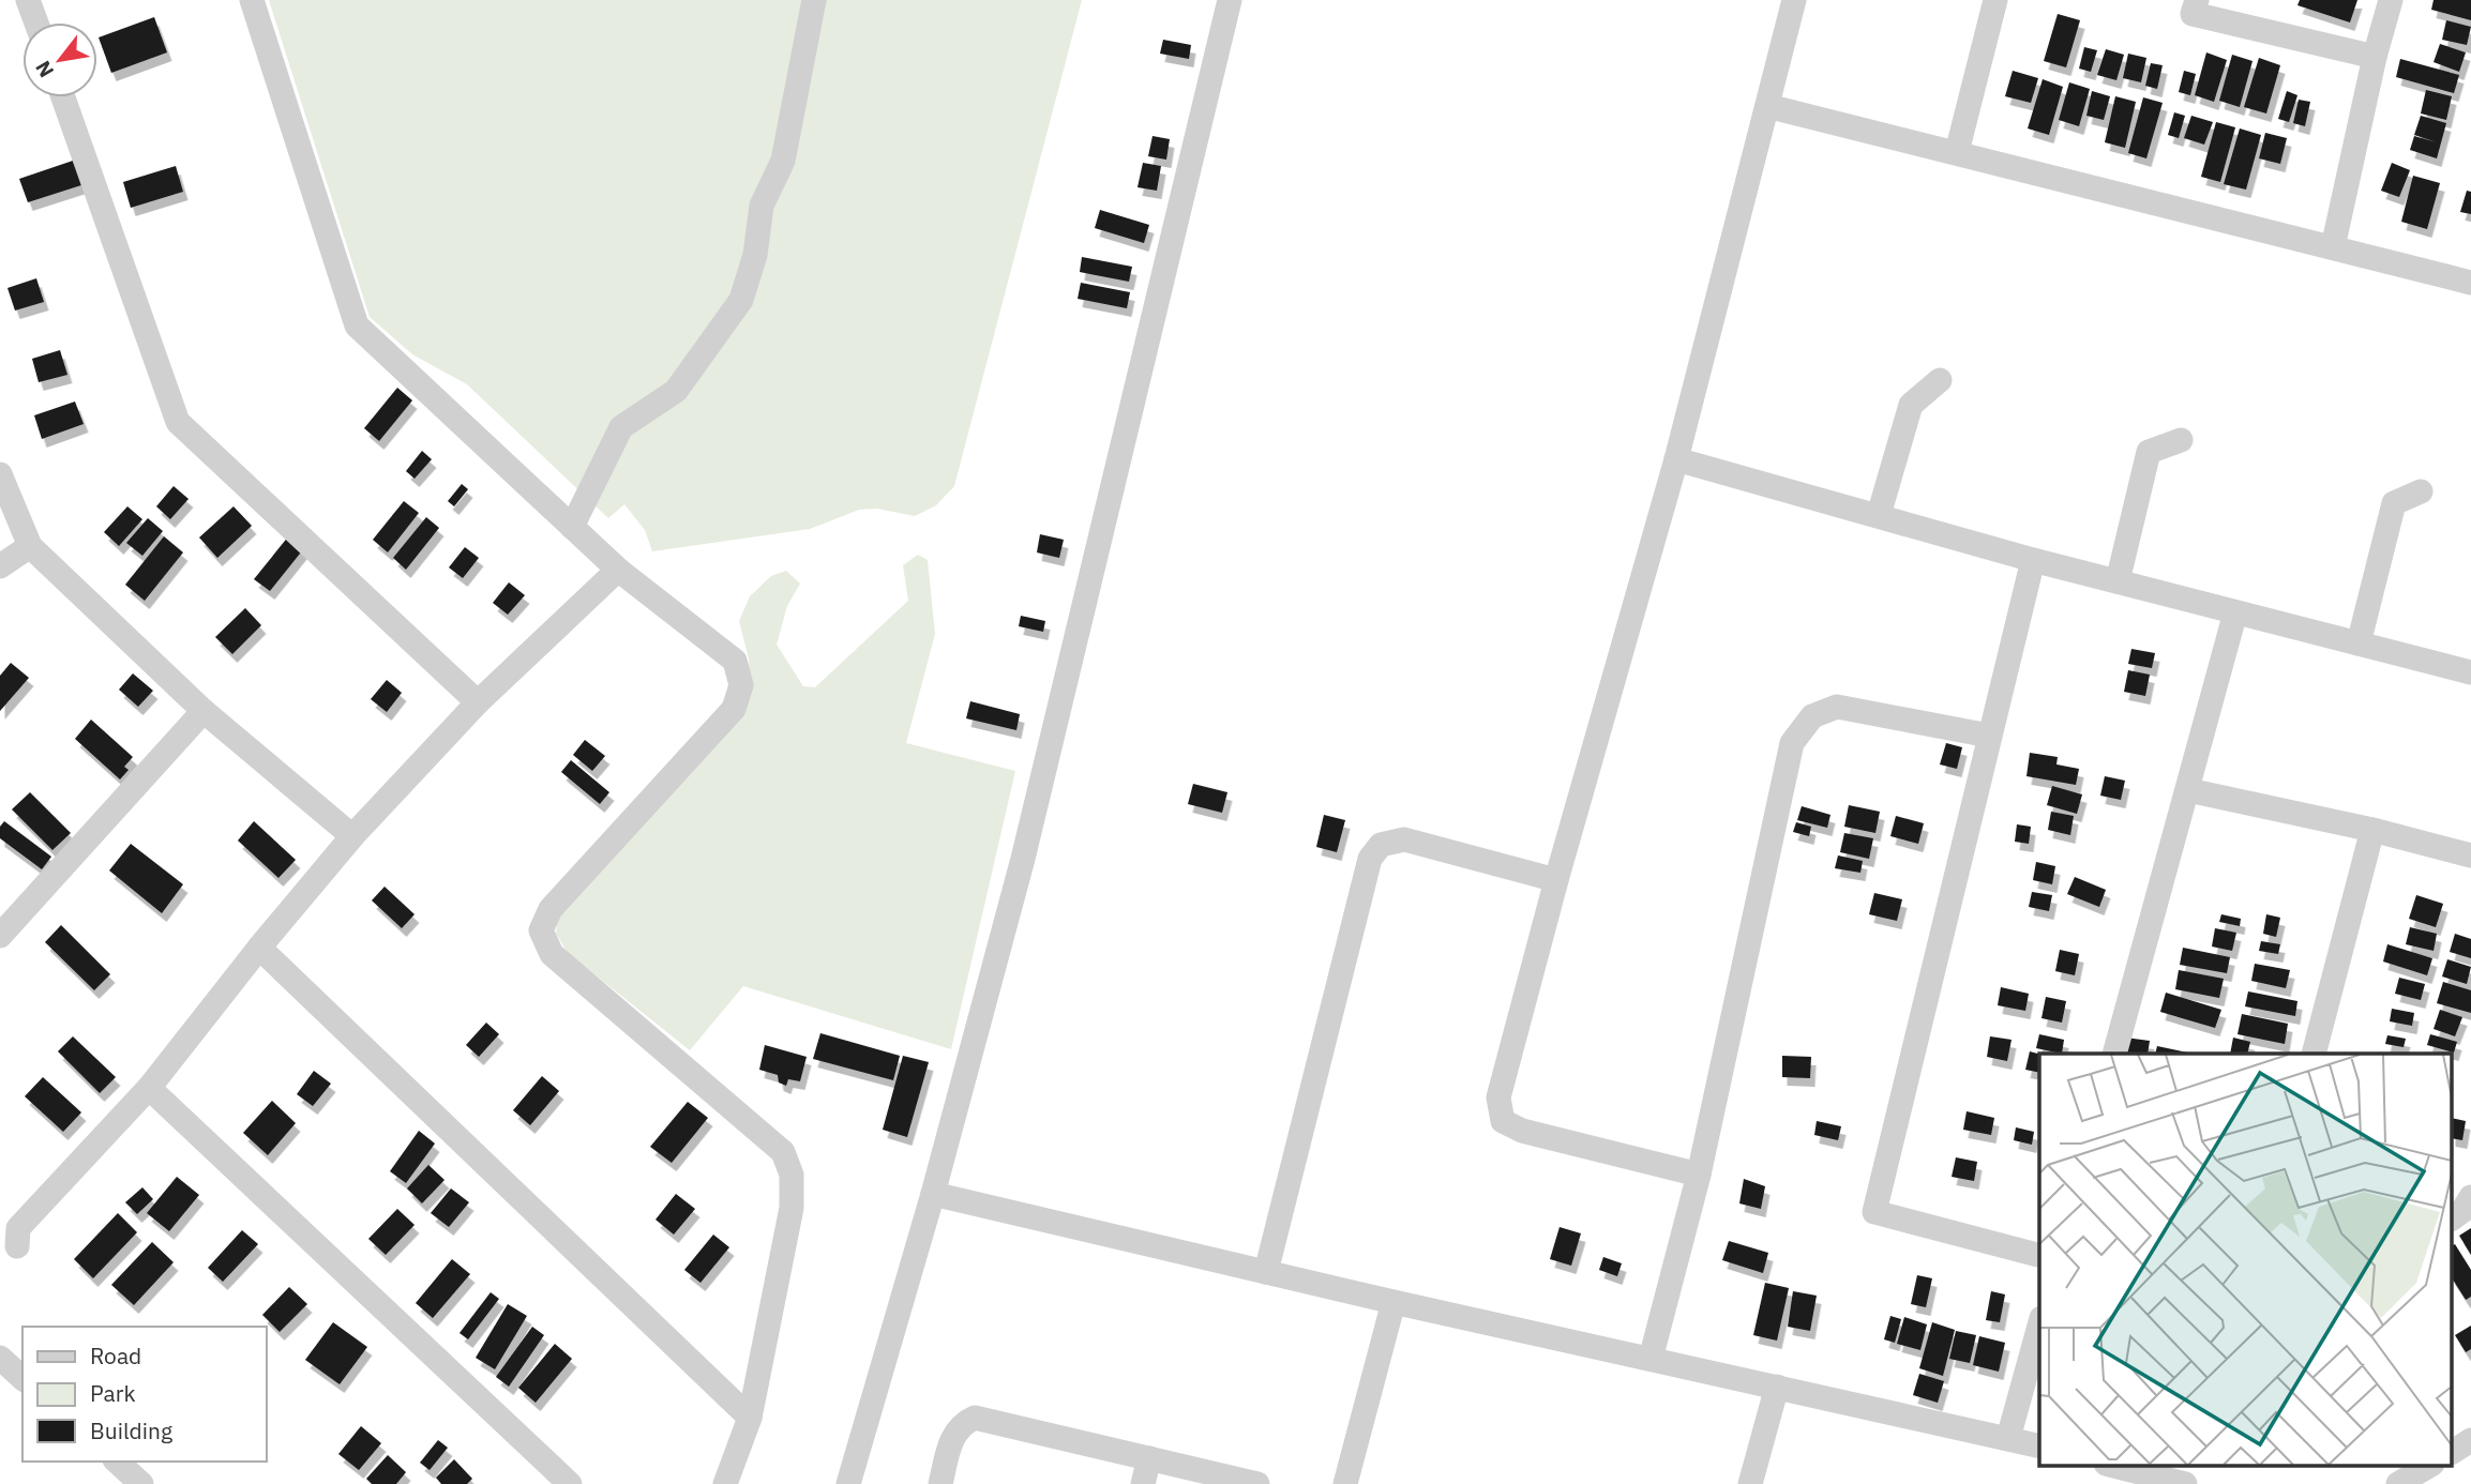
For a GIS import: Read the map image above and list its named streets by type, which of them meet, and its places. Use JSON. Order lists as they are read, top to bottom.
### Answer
{
  "legend": ["Road", "Park", "Building"],
  "north": "bottom left"
}
